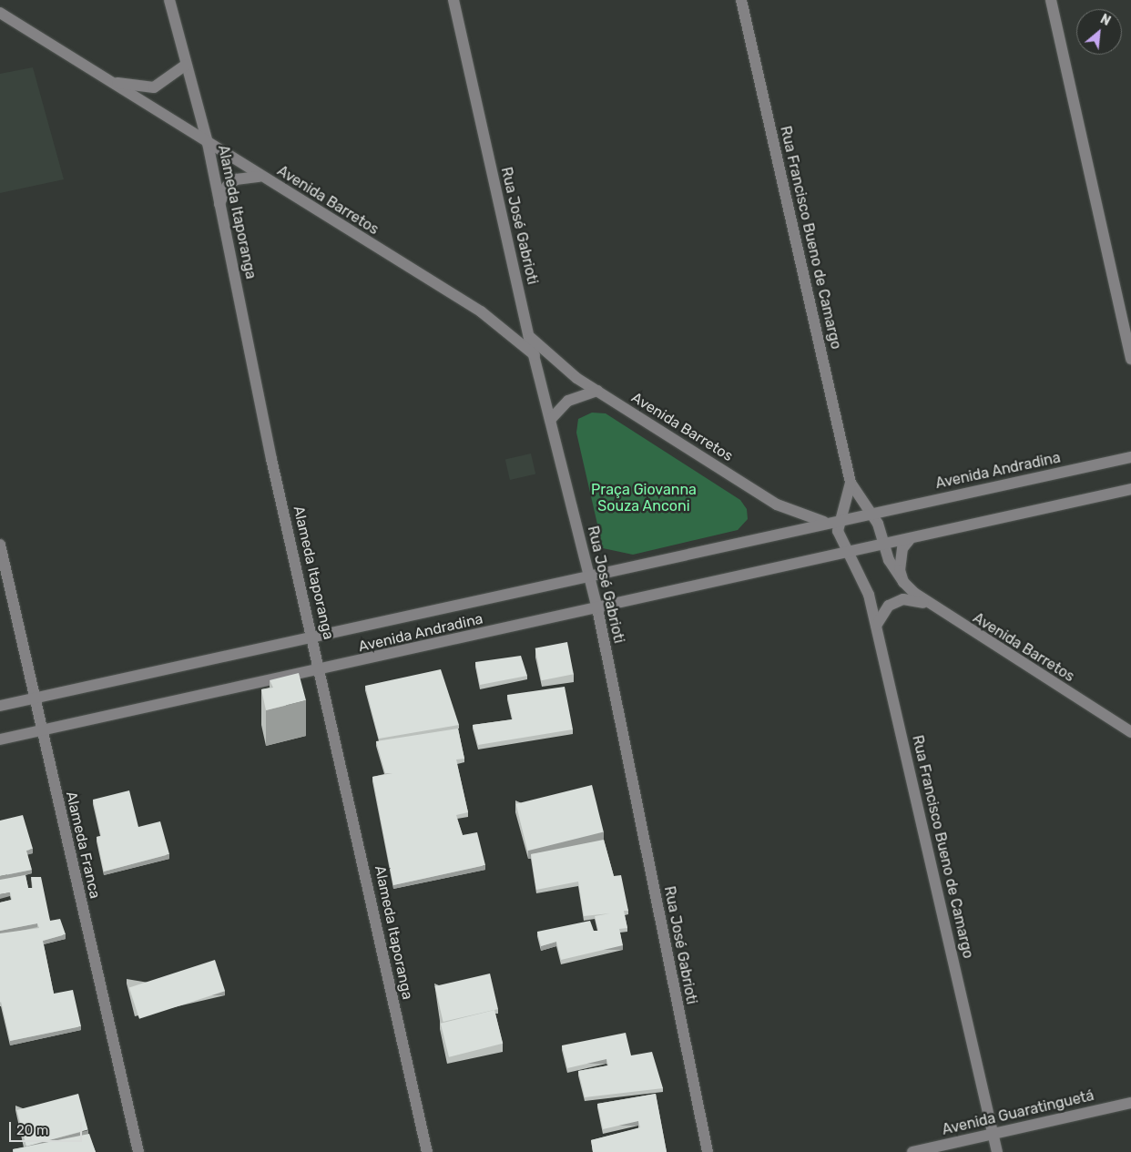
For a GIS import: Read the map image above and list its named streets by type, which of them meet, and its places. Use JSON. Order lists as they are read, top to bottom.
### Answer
{
  "streets": {
    "street": [
      "Avenida Barretos",
      "Alameda Itaporanga",
      "Rua José Gabrioti",
      "Rua Francisco Bueno de Camargo",
      "Avenida Andradina",
      "Alameda Franca",
      "Avenida Guaratinguetá"
    ]
  },
  "crossings": [
    ["Avenida Barretos", "Alameda Itaporanga"],
    ["Avenida Barretos", "Rua José Gabrioti"],
    ["Avenida Barretos", "Rua Francisco Bueno de Camargo"],
    ["Avenida Barretos", "Avenida Andradina"],
    ["Alameda Itaporanga", "Avenida Andradina"],
    ["Rua José Gabrioti", "Avenida Andradina"],
    ["Rua Francisco Bueno de Camargo", "Avenida Andradina"],
    ["Rua Francisco Bueno de Camargo", "Avenida Guaratinguetá"],
    ["Avenida Andradina", "Alameda Franca"]
  ],
  "parks": ["Praça Giovanna Souza Anconi"],
  "scale_bar": "20 m",
  "north": "top right"
}
